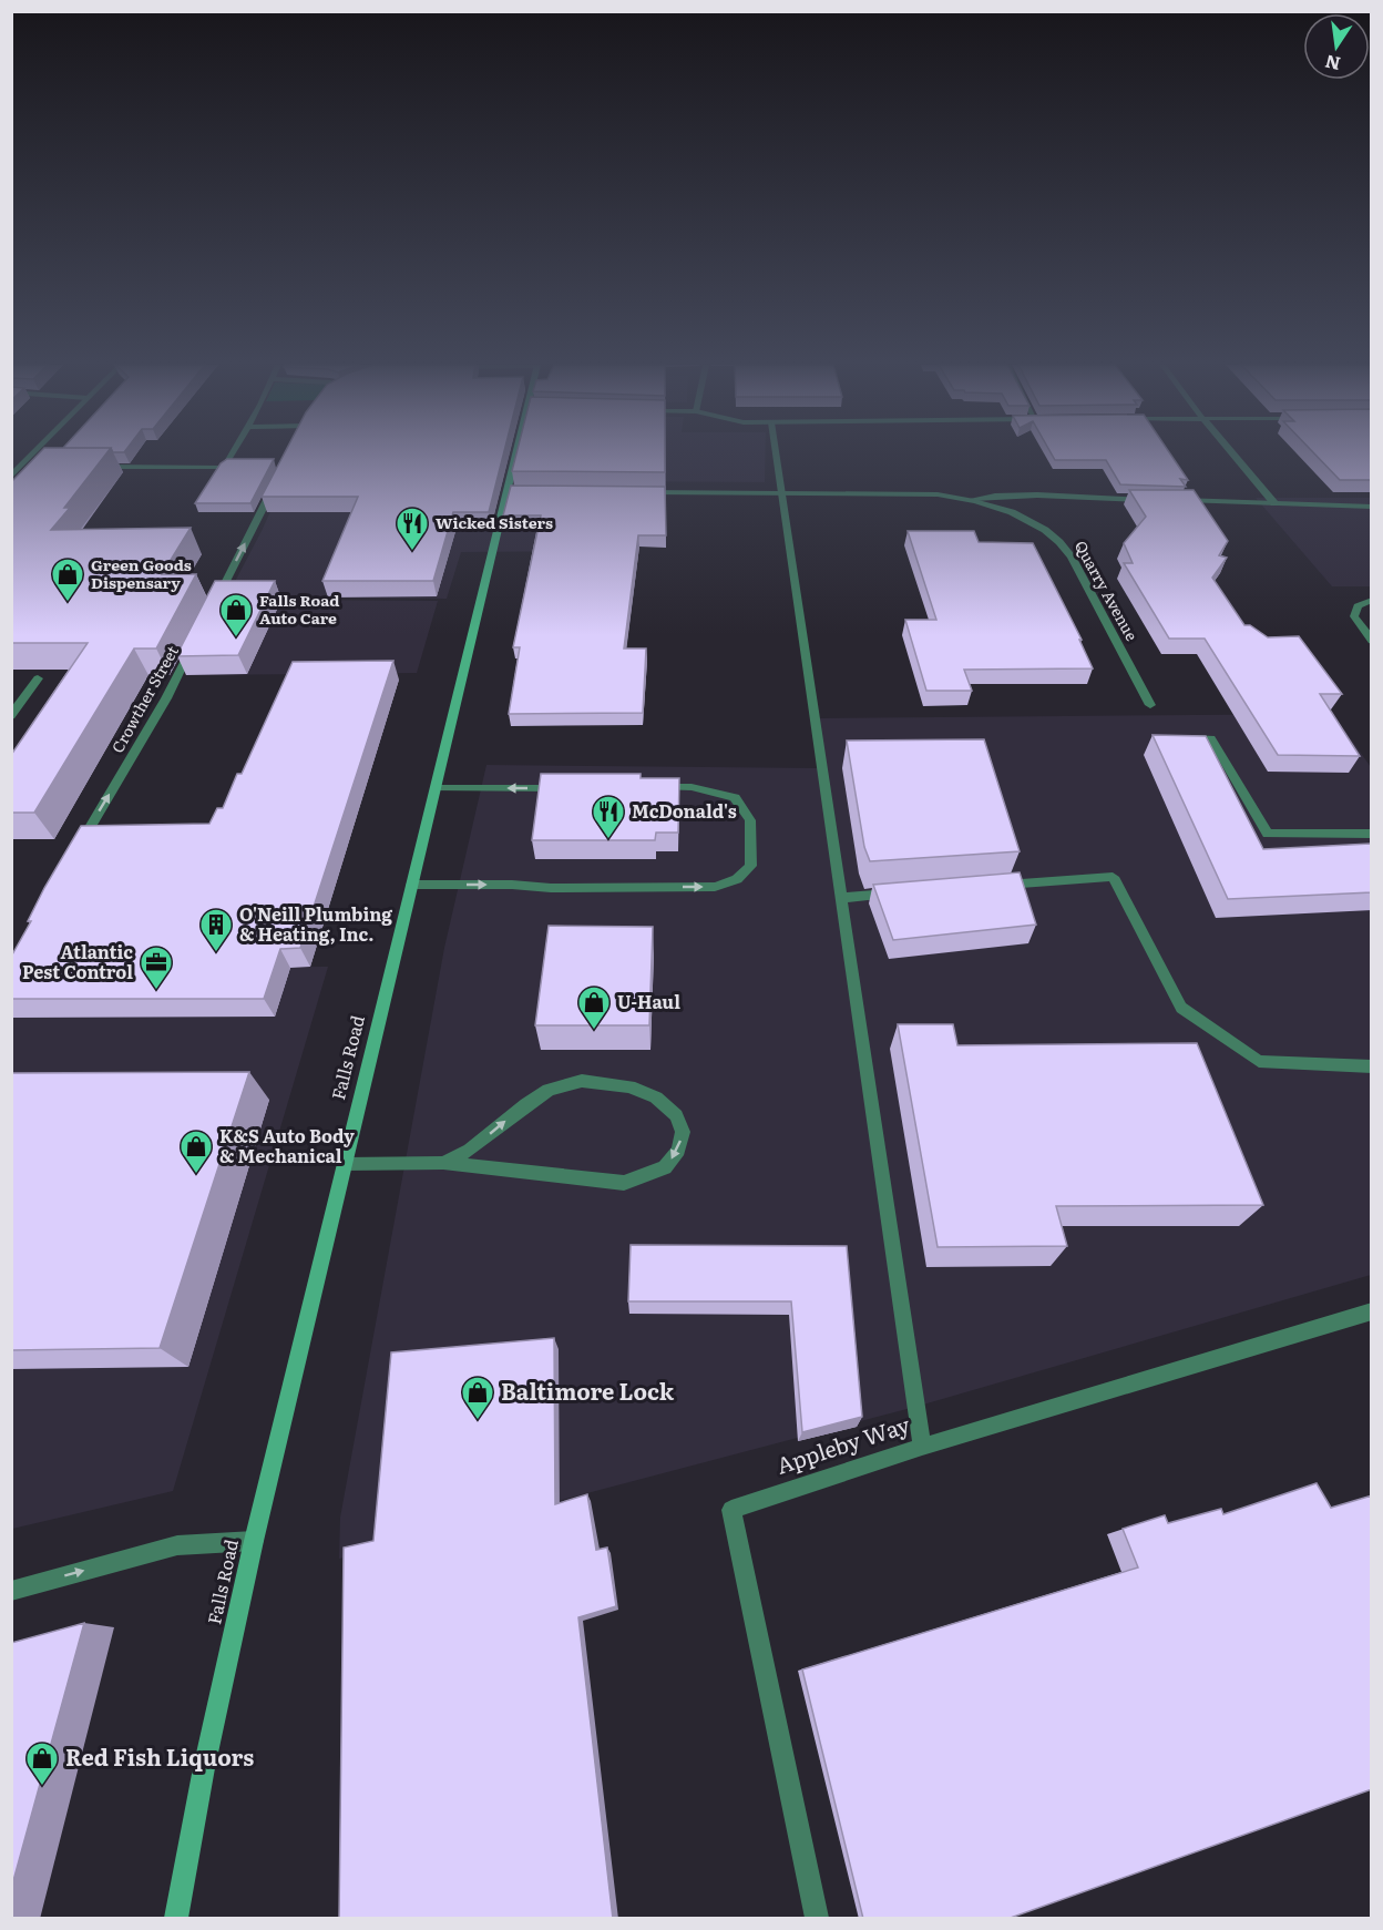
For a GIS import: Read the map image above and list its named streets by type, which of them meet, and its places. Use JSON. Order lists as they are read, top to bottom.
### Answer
{
  "streets": {
    "main road": ["Falls Road"],
    "street": ["Quarry Avenue", "Crowther Street", "Appleby Way"]
  },
  "one_way": ["Crowther Street"],
  "places": {
    "restaurant": ["Wicked Sisters", "McDonald's"],
    "shop": [
      "Green Goods Dispensary",
      "Falls Road Auto Care",
      "U-Haul",
      "K&S Auto Body & Mechanical",
      "Baltimore Lock",
      "Red Fish Liquors"
    ],
    "building": ["O'Neill Plumbing & Heating, Inc."],
    "office": ["Atlantic Pest Control"]
  },
  "north": "bottom"
}
